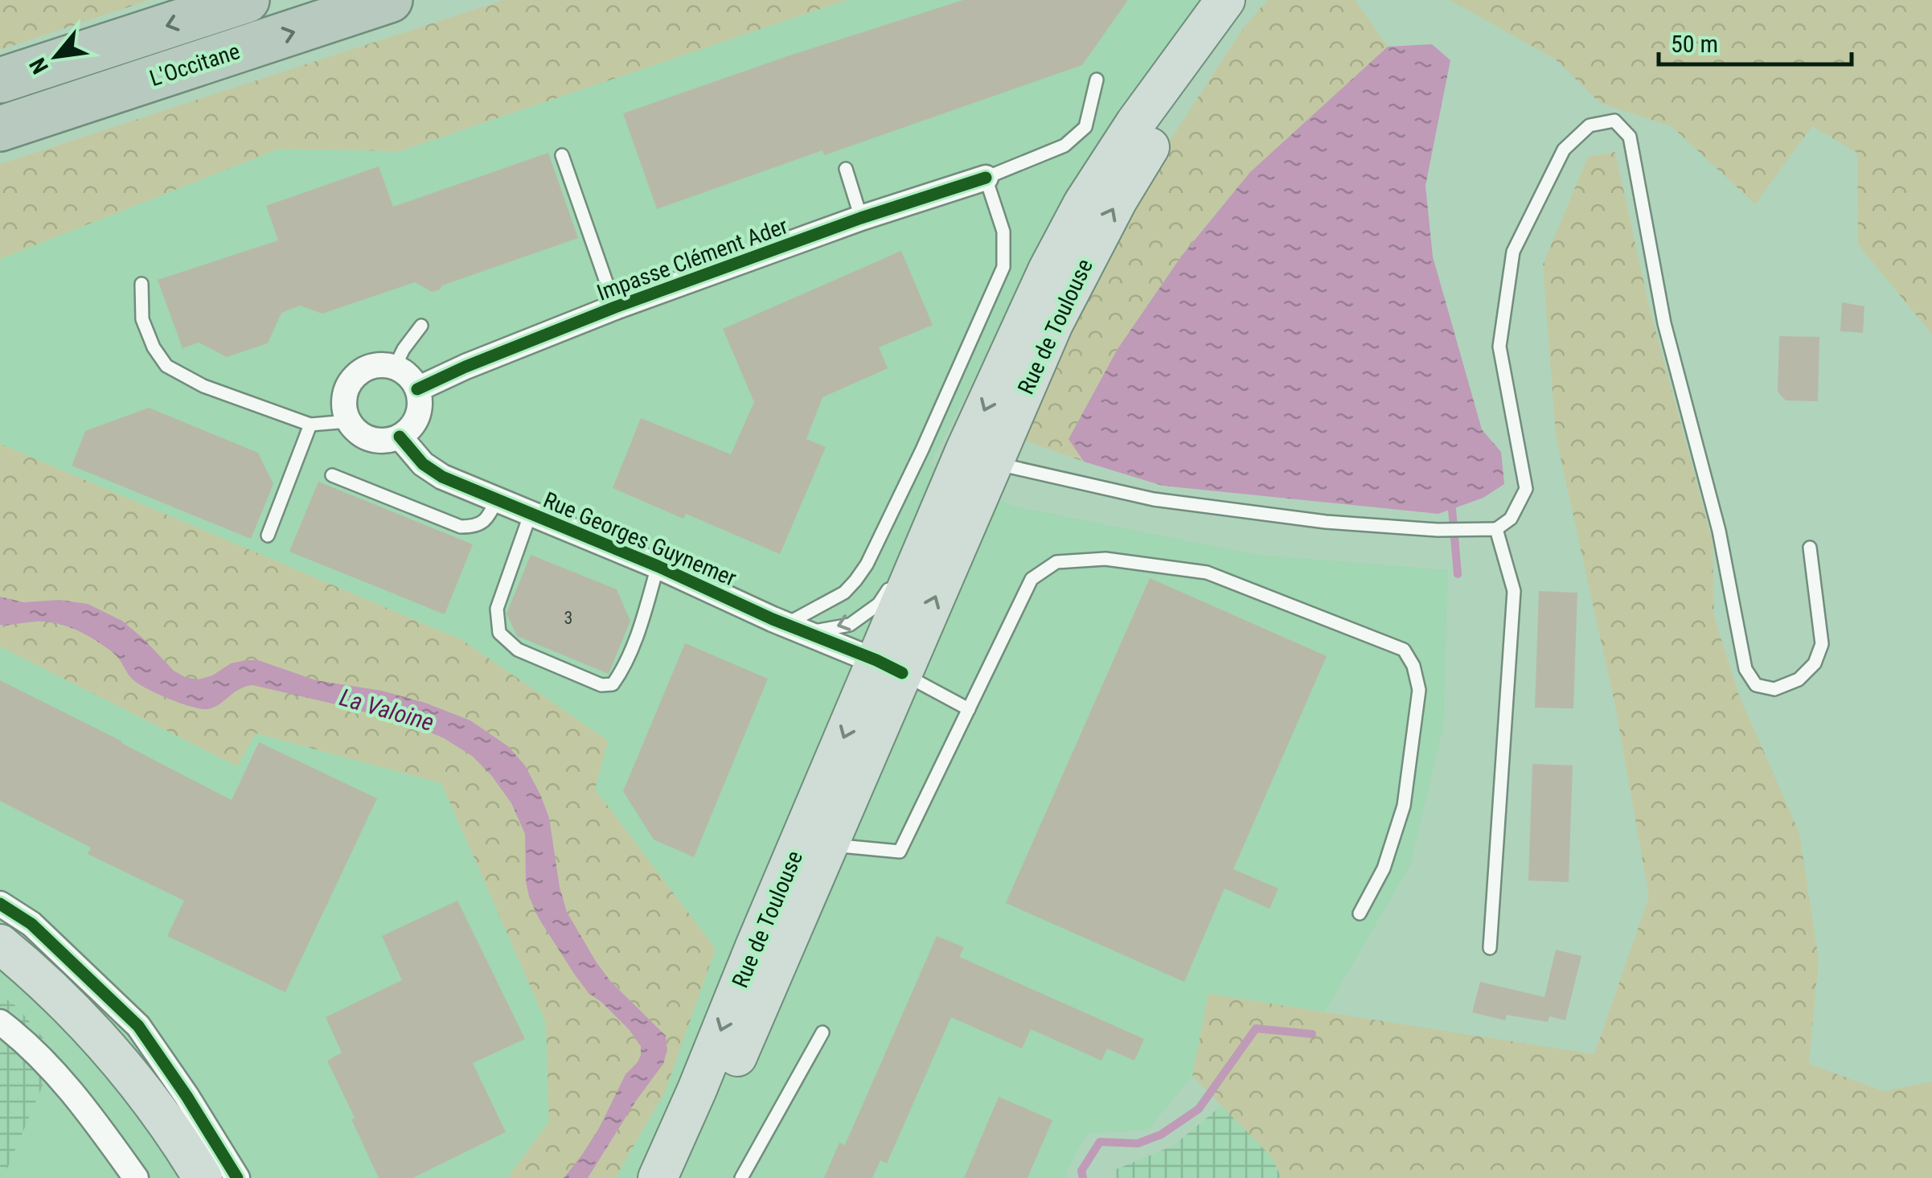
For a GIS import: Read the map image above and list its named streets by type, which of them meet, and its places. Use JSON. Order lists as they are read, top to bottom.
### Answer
{
  "streets": {
    "highway": ["L'Occitane"],
    "main road": ["Rue de Toulouse"],
    "street": ["Impasse Clément Ader", "Rue Georges Guynemer"]
  },
  "crossings": [
    ["Impasse Clément Ader", "Rue Georges Guynemer"],
    ["Rue de Toulouse", "Rue Georges Guynemer"]
  ],
  "water": ["La Valoine"],
  "house_numbers": ["3"],
  "scale_bar": "50 m",
  "north": "bottom left"
}
